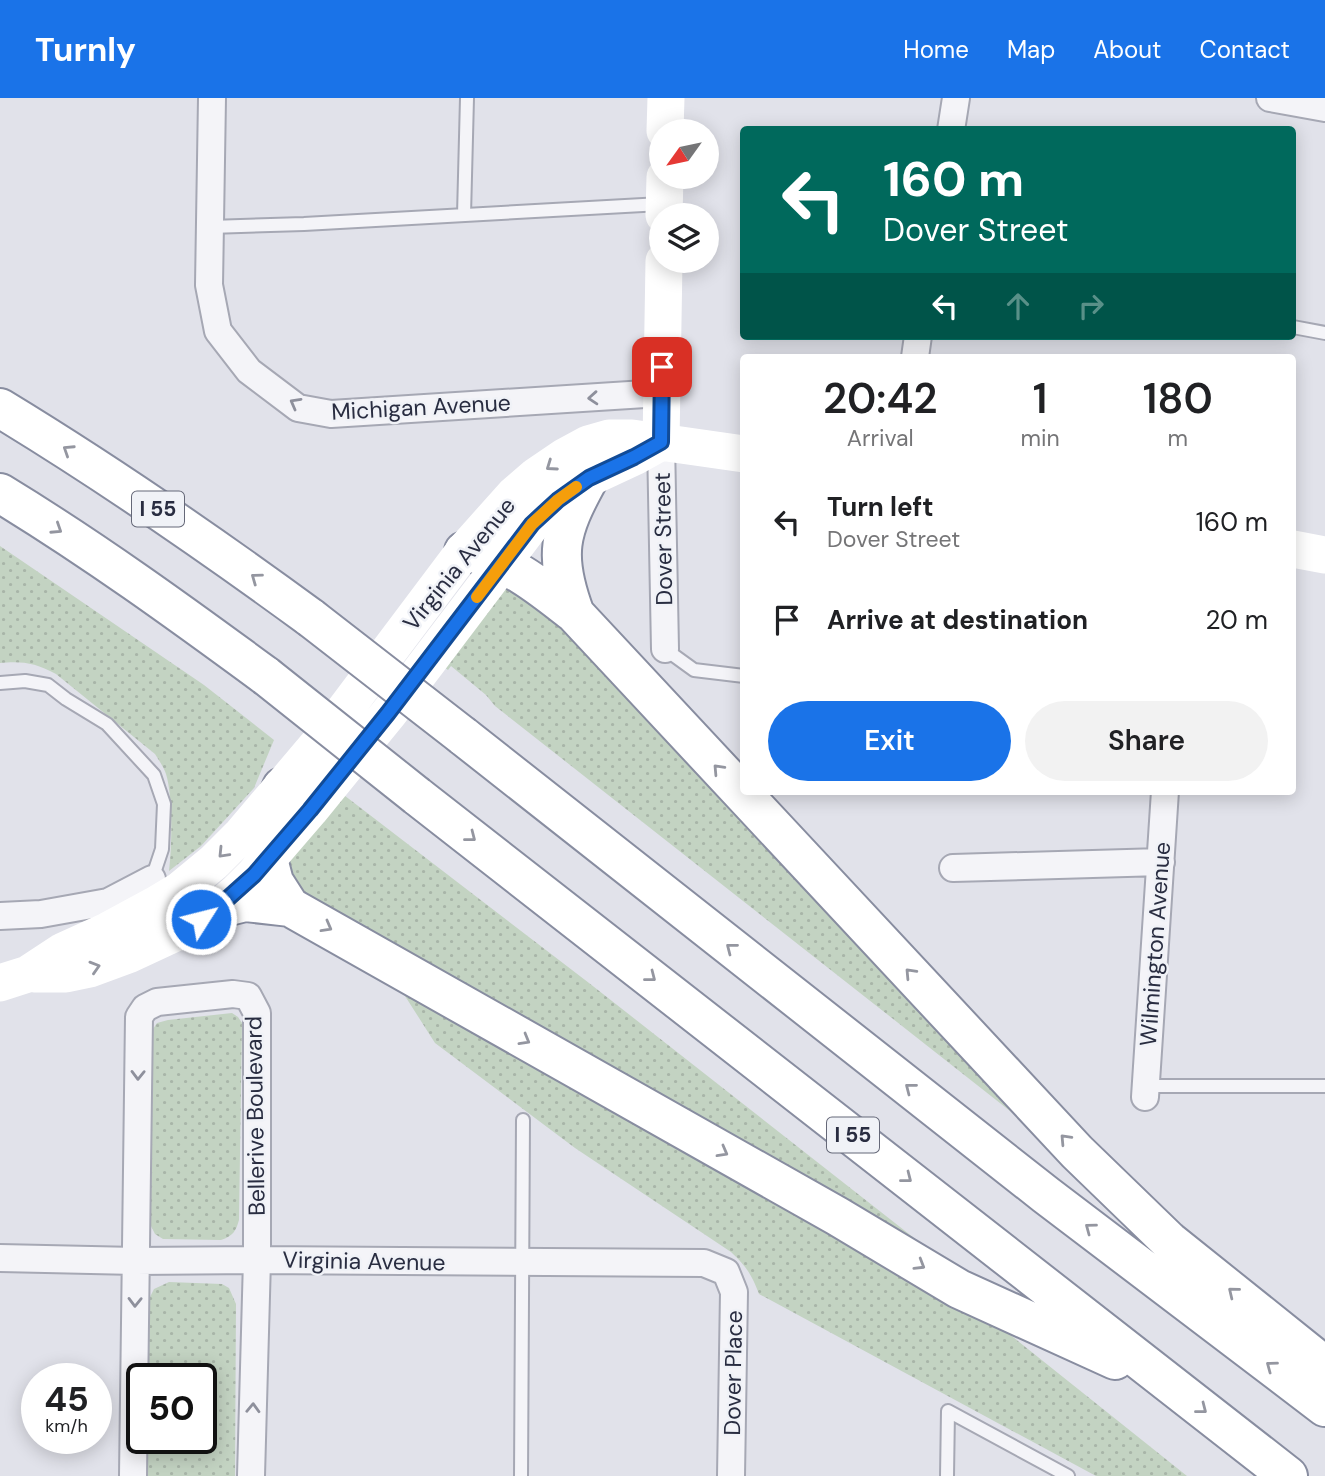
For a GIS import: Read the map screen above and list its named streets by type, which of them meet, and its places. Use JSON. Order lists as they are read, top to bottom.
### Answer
{
  "streets": {
    "highway": ["I 55"],
    "main road": ["Dover Street", "Virginia Avenue"],
    "street": [
      "Michigan Avenue",
      "Wilmington Avenue",
      "Bellerive Boulevard",
      "Dover Place"
    ]
  },
  "crossings": [
    ["Michigan Avenue", "Dover Street"],
    ["Dover Street", "Virginia Avenue"],
    ["Virginia Avenue", "Bellerive Boulevard"],
    ["Virginia Avenue", "Dover Place"]
  ],
  "one_way": ["Michigan Avenue"],
  "north": "bottom left",
  "page": {
    "header": "Turnly",
    "nav": [
      "Home",
      "Map",
      "About",
      "Contact"
    ],
    "turn": ["160 m", "Dover Street"],
    "eta": [
      "20:42",
      "Arrival",
      "1",
      "min",
      "180",
      "m"
    ],
    "list": [
      {
        "name": "Turn left",
        "note": "Dover Street",
        "value": "160 m"
      },
      {
        "name": "Arrive at destination",
        "value": "20 m"
      }
    ],
    "buttons": ["Exit", "Share"],
    "speed": "45 km/h",
    "limit": "50"
  }
}
